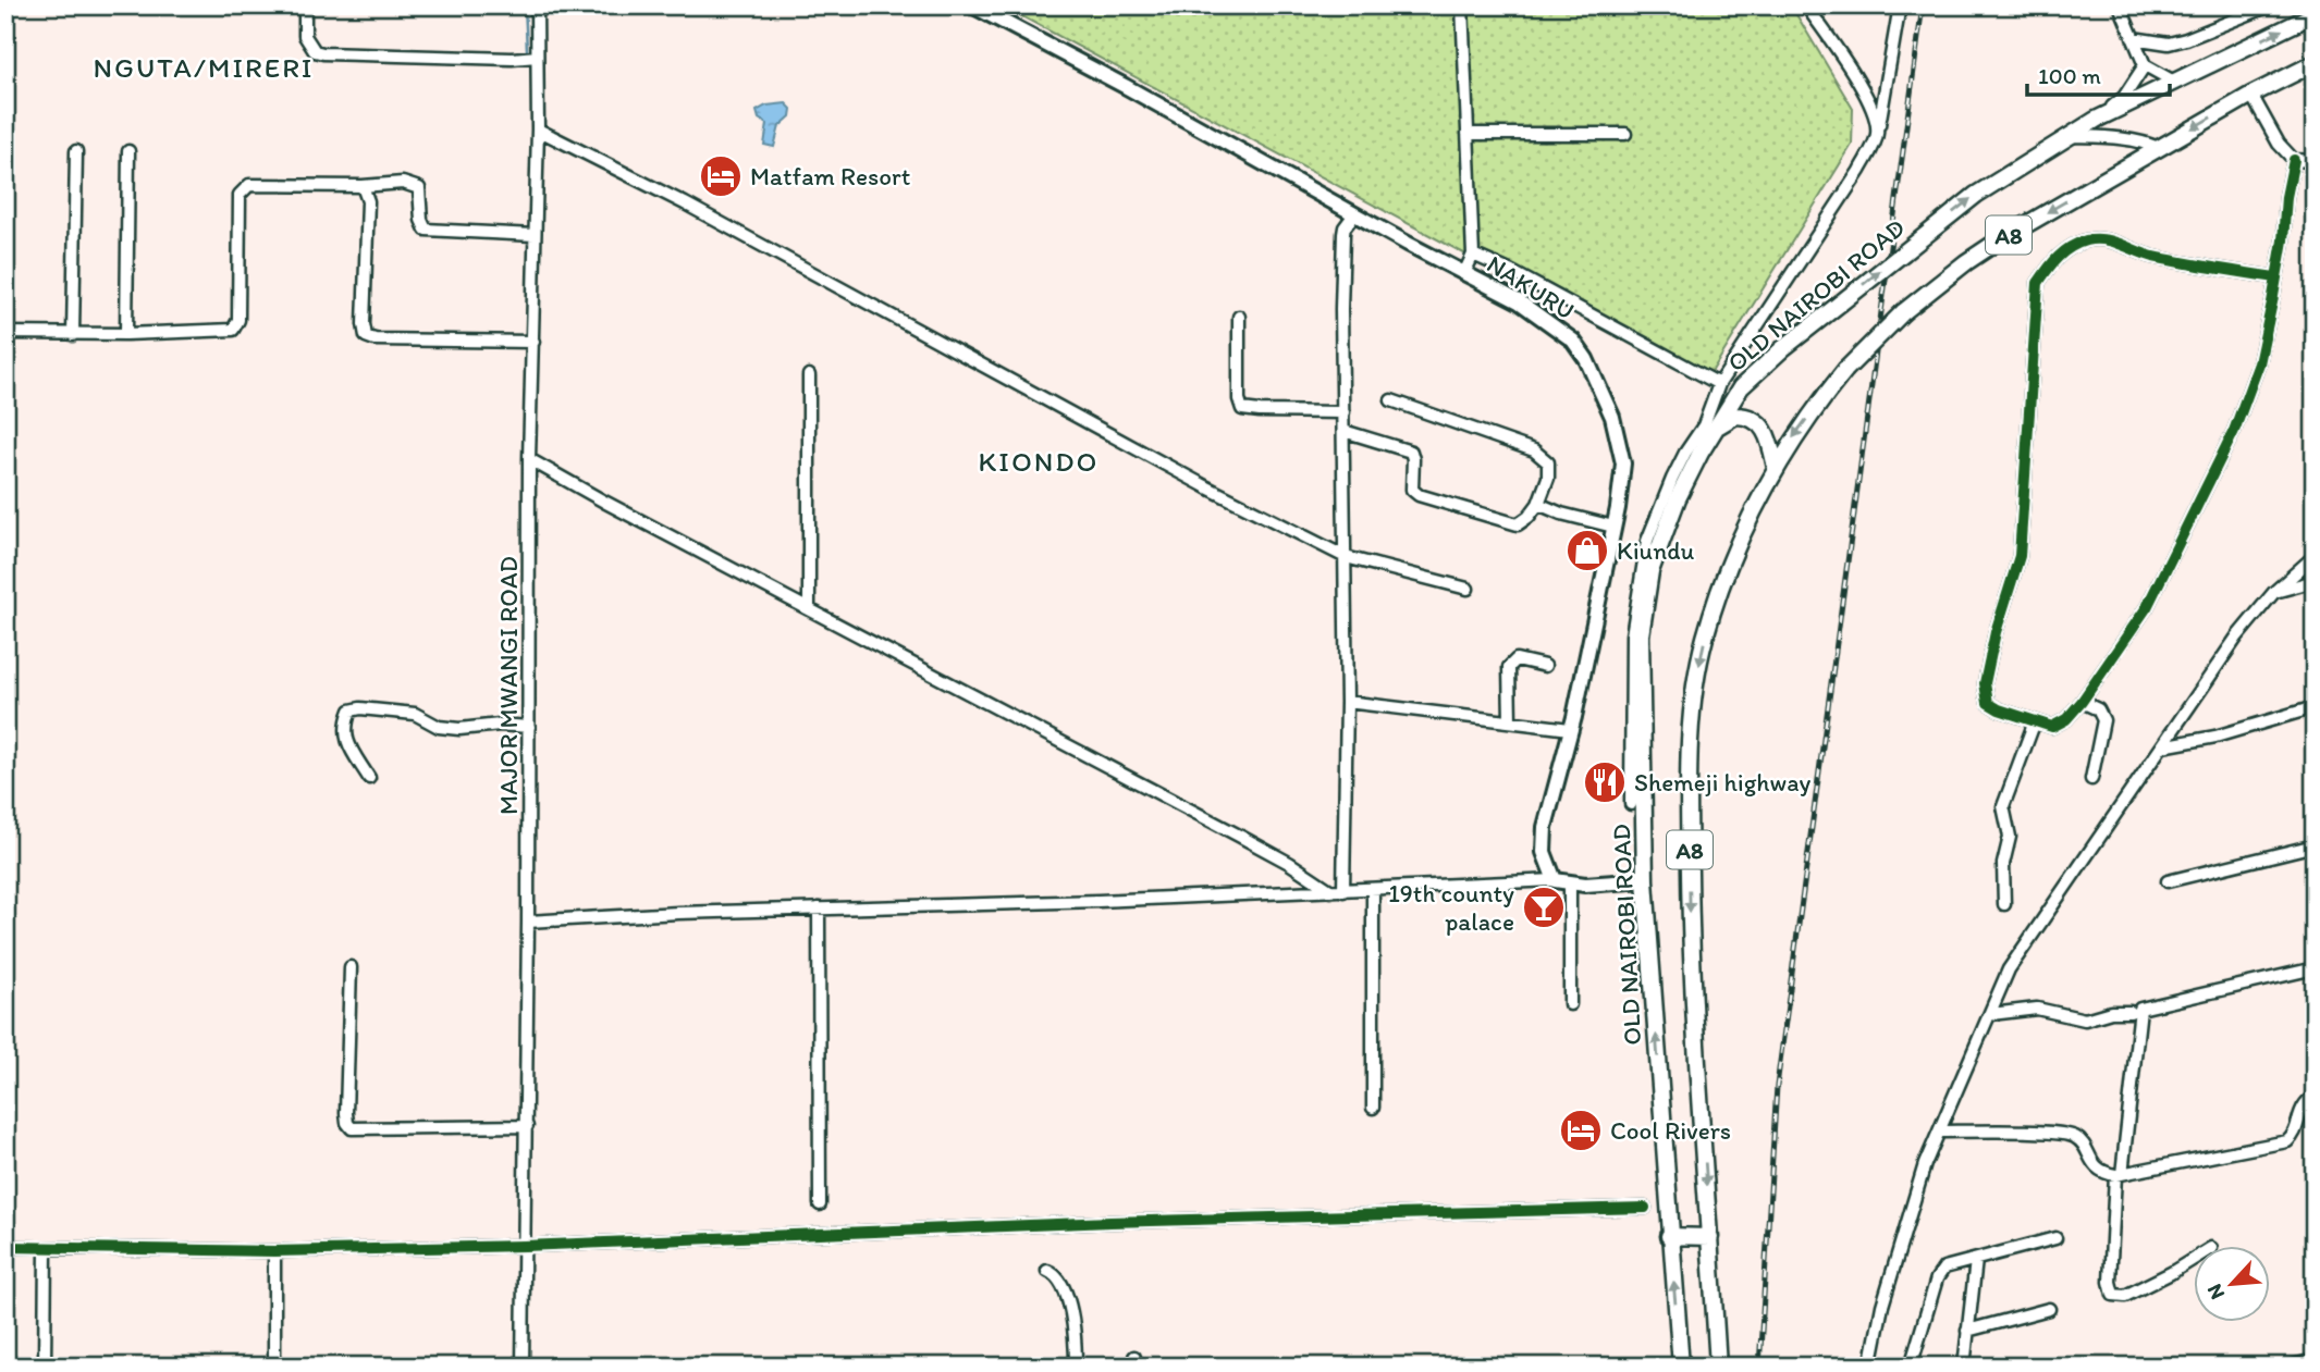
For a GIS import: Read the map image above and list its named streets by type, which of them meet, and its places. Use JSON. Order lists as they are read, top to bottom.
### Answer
{
  "streets": {
    "highway": ["A8", "OLD NAIROBI ROAD"],
    "main road": ["NAKURU"],
    "street": ["MAJOR MWANGI ROAD"]
  },
  "districts": ["NGUTA/MIRERI", "KIONDO"],
  "places": {
    "hotel": ["Matfam Resort", "Cool Rivers"],
    "shop": ["Kiundu"],
    "restaurant": ["Shemeji highway"],
    "bar": ["19th county palace"]
  },
  "scale_bar": "100 m",
  "north": "bottom left"
}
